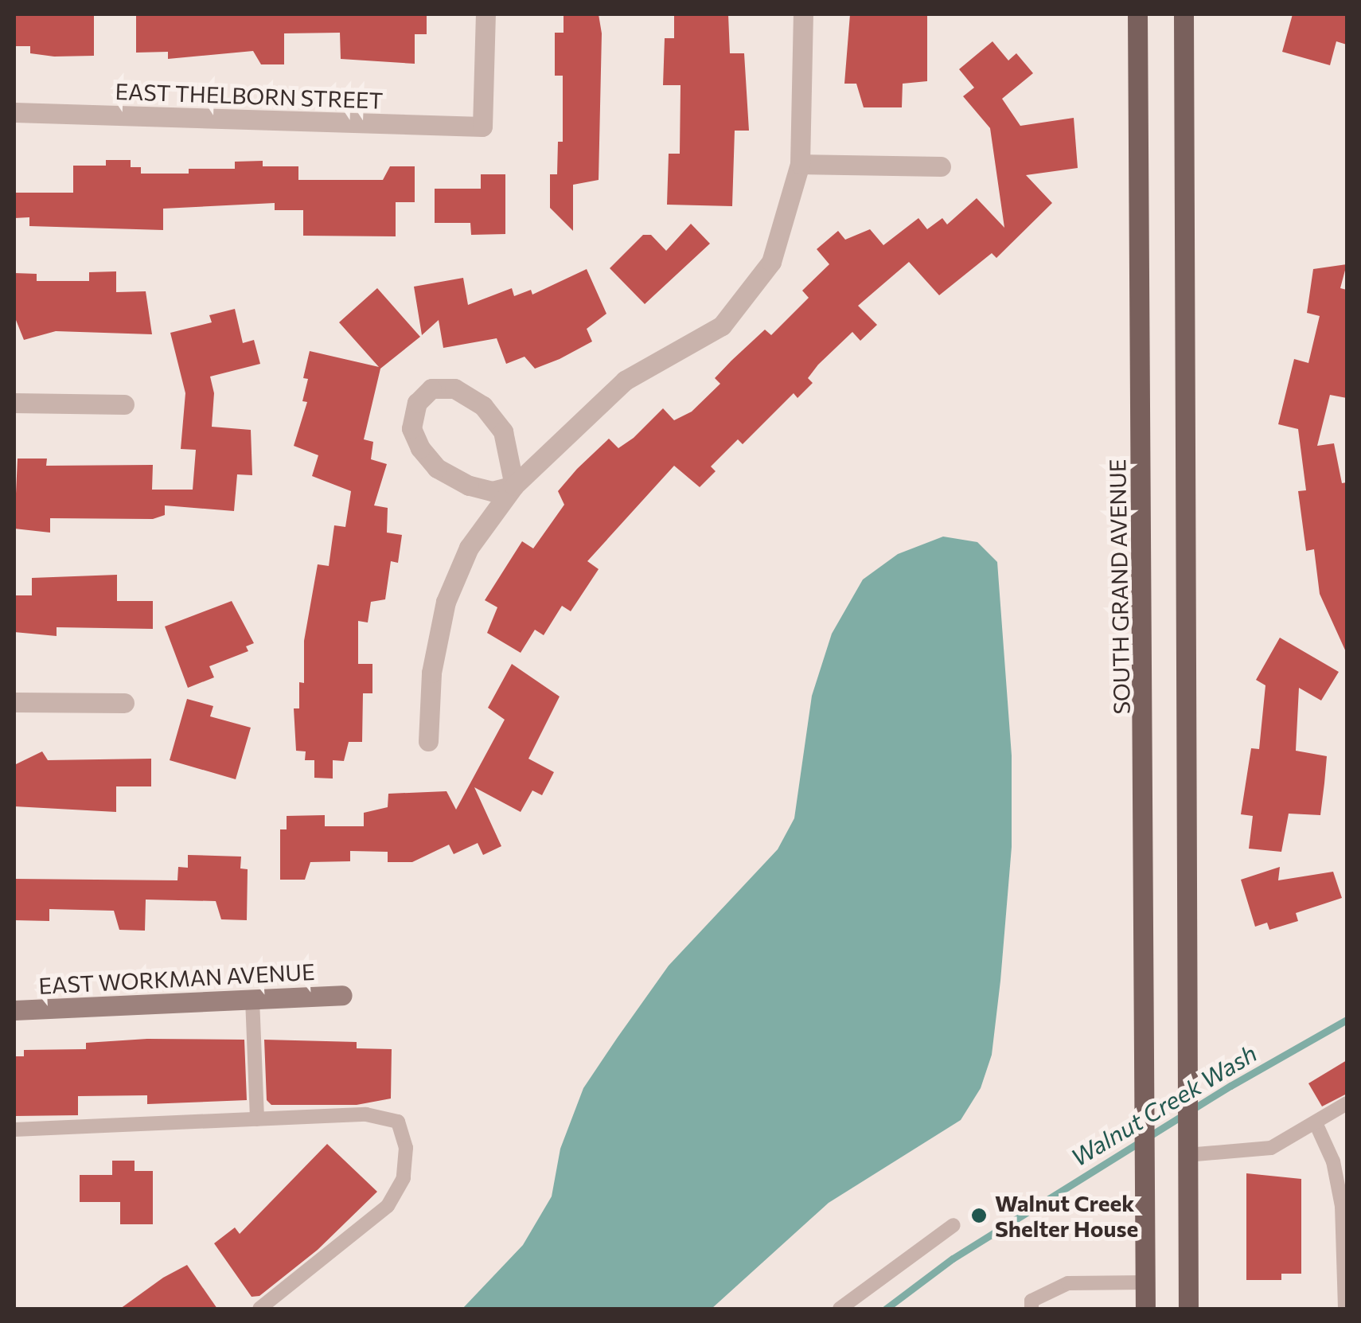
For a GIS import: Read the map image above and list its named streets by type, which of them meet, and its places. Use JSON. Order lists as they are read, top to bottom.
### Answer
{
  "streets": {
    "main road": ["SOUTH GRAND AVENUE"],
    "street": ["EAST THELBORN STREET", "EAST WORKMAN AVENUE"]
  },
  "water": ["Walnut Creek Wash"],
  "places": ["Walnut Creek Shelter House"]
}
